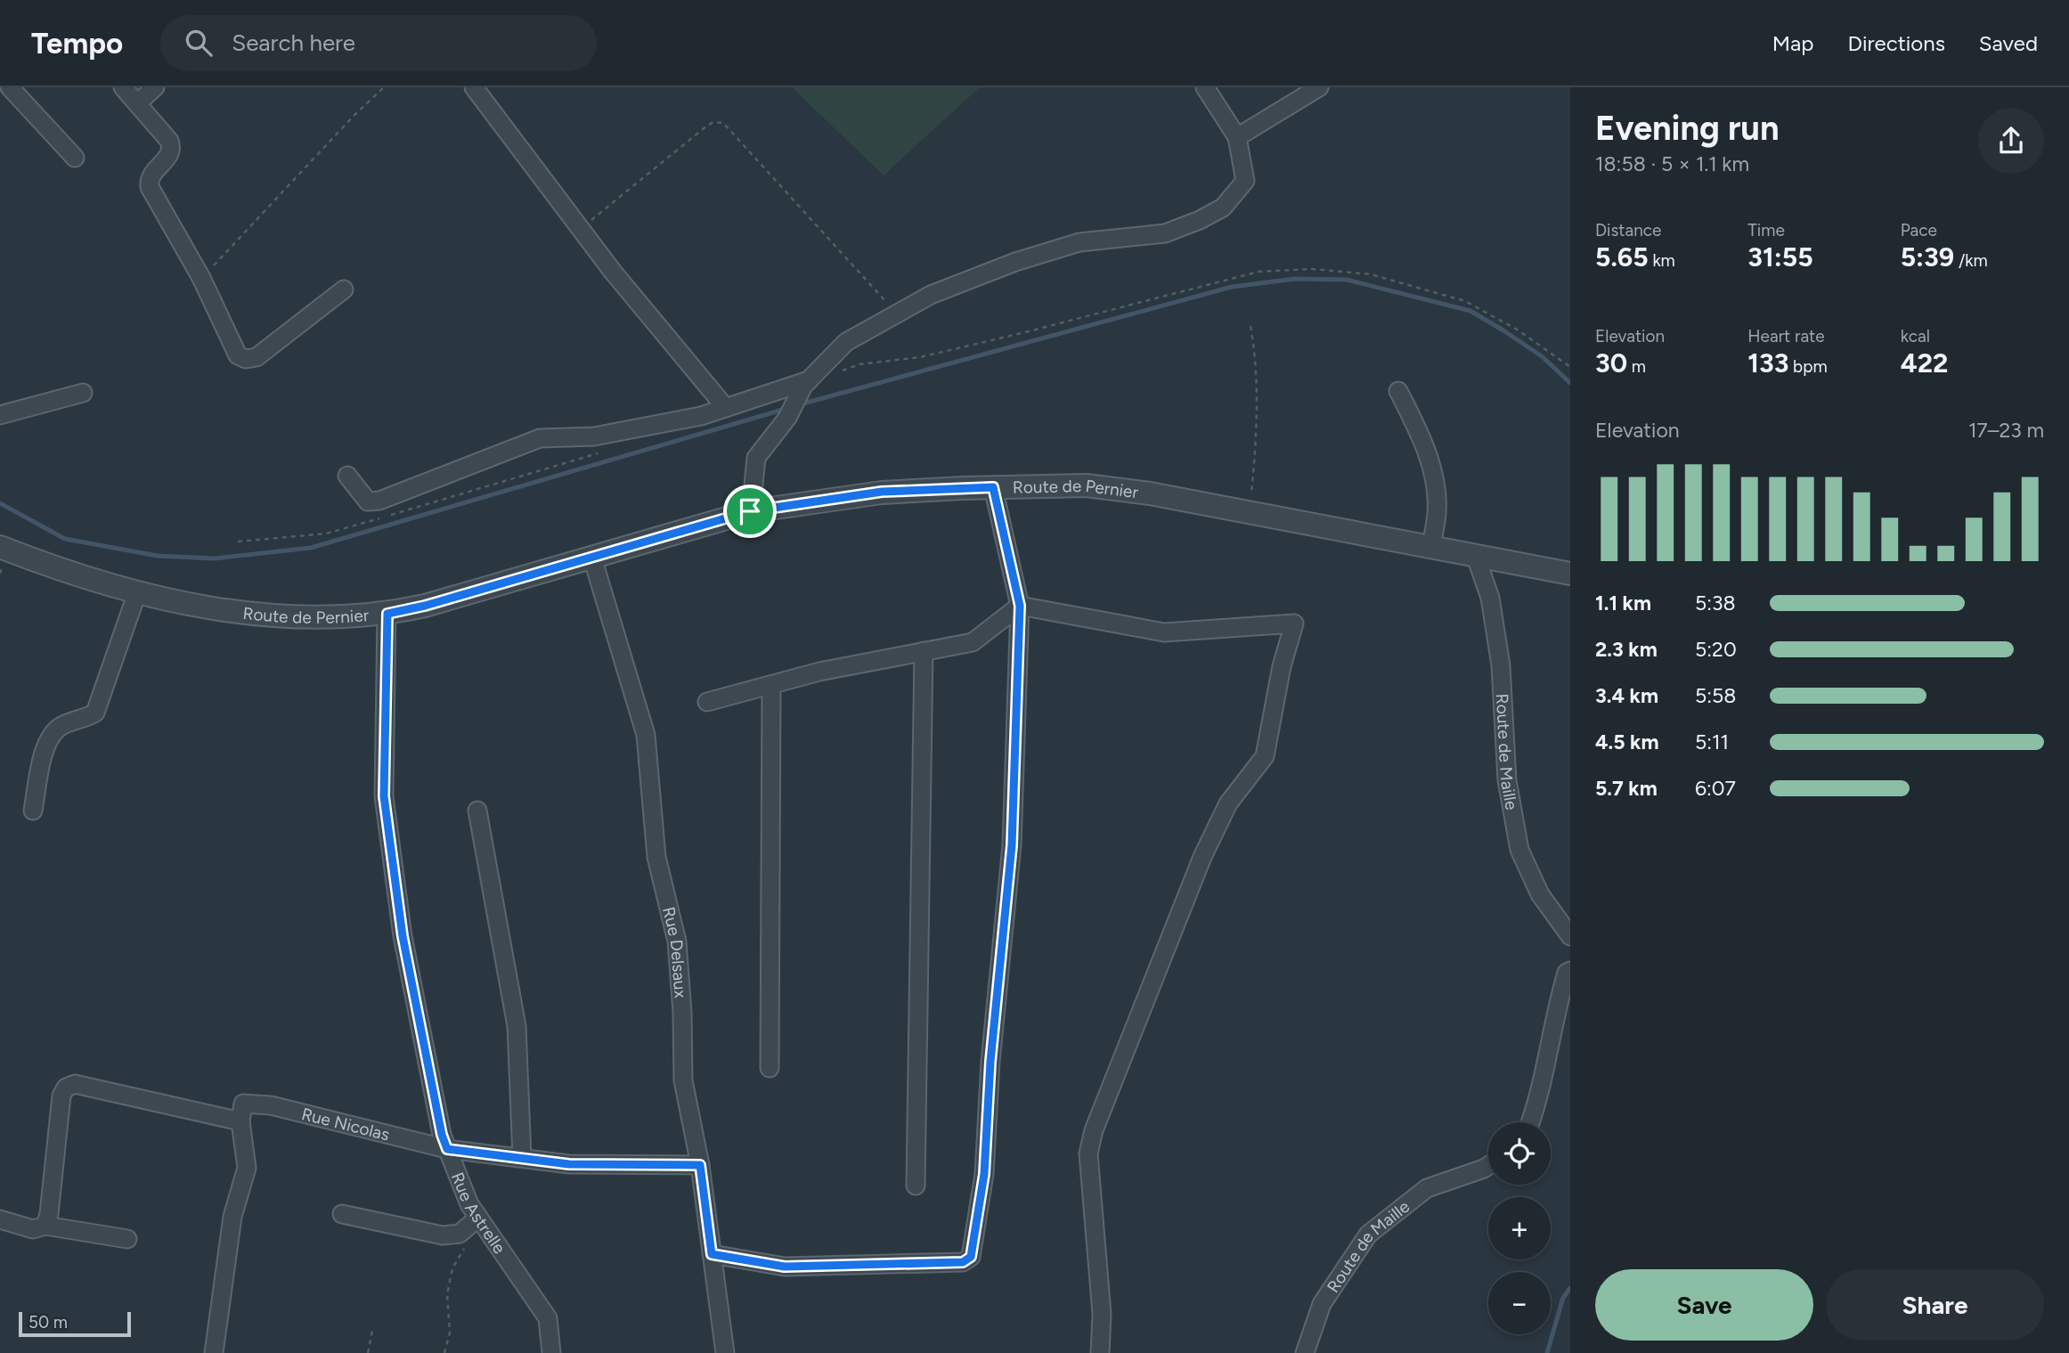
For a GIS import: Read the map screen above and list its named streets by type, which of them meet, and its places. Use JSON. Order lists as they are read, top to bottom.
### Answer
{
  "streets": {
    "street": [
      "Route de Pernier",
      "Route de Maille",
      "Rue Delsaux",
      "Rue Nicolas",
      "Rue Astrelle"
    ]
  },
  "crossings": [
    ["Route de Pernier", "Route de Maille"],
    ["Route de Pernier", "Rue Delsaux"],
    ["Route de Pernier", "Rue Astrelle"],
    ["Rue Delsaux", "Rue Nicolas"],
    ["Rue Nicolas", "Rue Astrelle"]
  ],
  "scale_bar": "50 m",
  "page": {
    "header": "Tempo",
    "search": "Search here",
    "nav": ["Map", "Directions", "Saved"],
    "heading": ["Evening run", "18:58 · 5 × 1.1 km"],
    "stats": [
      ["Distance", "5.65 km"],
      ["Time", "31:55"],
      ["Pace", "5:39 /km"],
      ["Elevation", "30 m"],
      ["Heart rate", "133 bpm"],
      ["kcal", "422"]
    ],
    "chart": ["Elevation", "17–23 m"],
    "list": [
      {
        "name": "1.1 km",
        "note": "5:38"
      },
      {
        "name": "2.3 km",
        "note": "5:20"
      },
      {
        "name": "3.4 km",
        "note": "5:58"
      },
      {
        "name": "4.5 km",
        "note": "5:11"
      },
      {
        "name": "5.7 km",
        "note": "6:07"
      }
    ],
    "map_buttons": ["+", "−"],
    "buttons": ["Save", "Share"],
    "scale": "50 m"
  }
}
